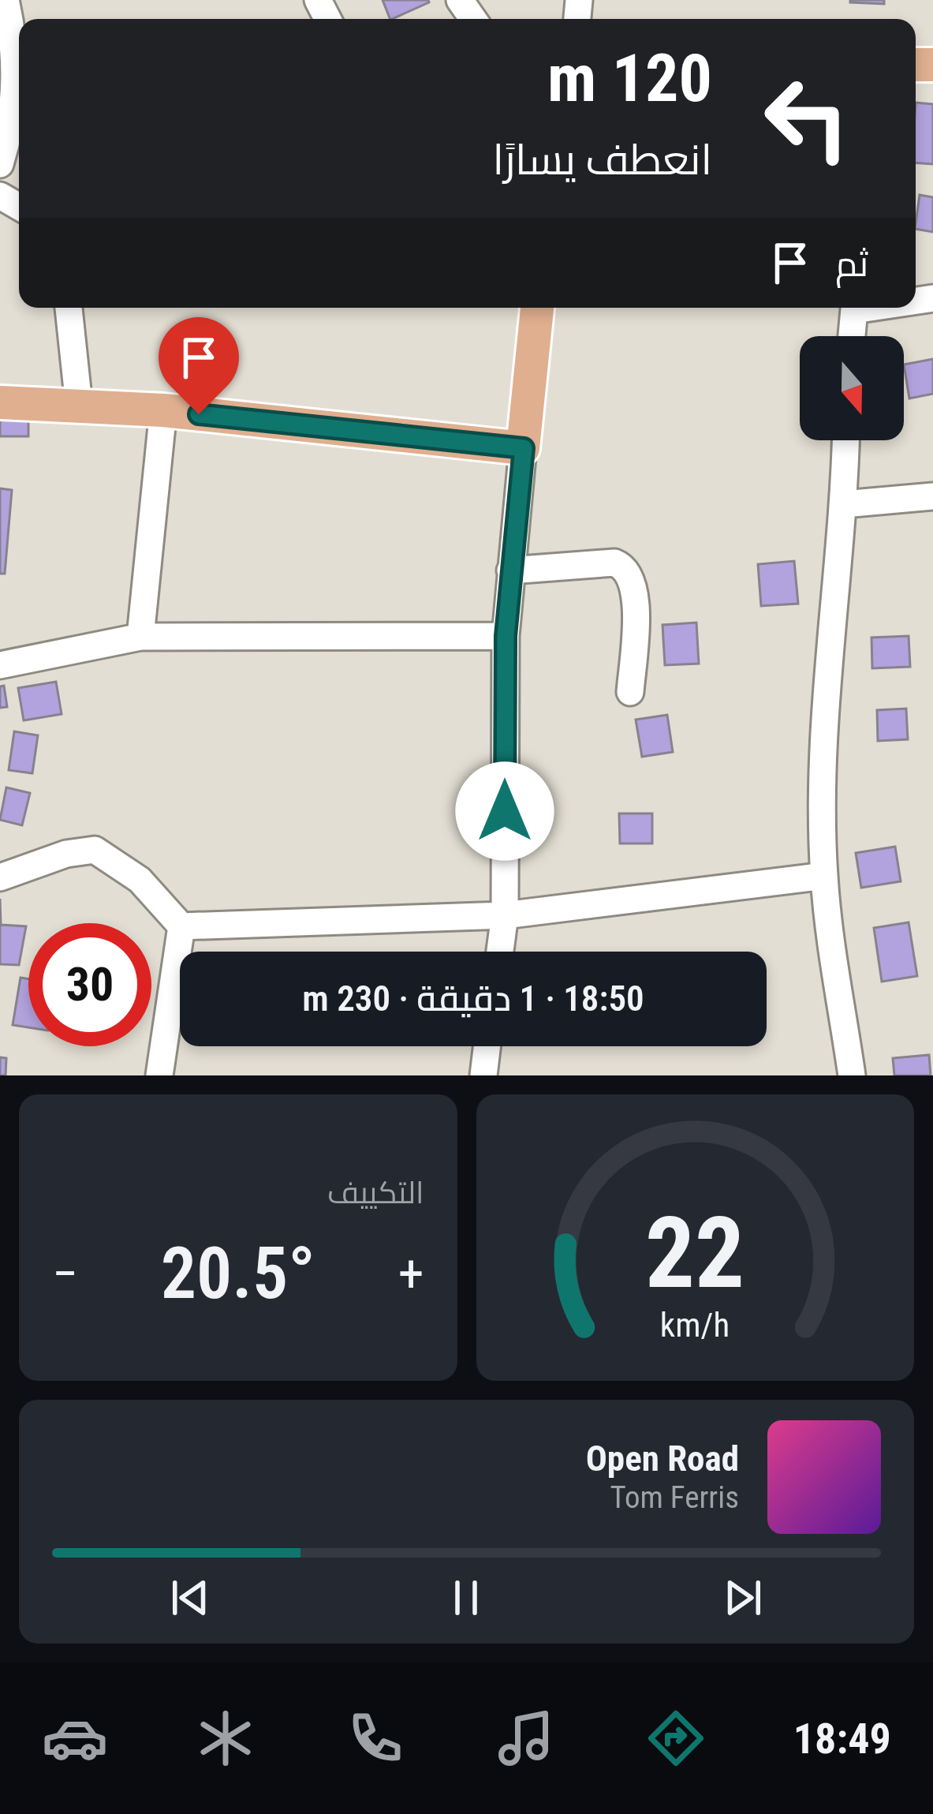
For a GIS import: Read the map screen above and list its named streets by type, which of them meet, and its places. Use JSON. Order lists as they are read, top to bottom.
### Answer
{
  "north": "bottom",
  "page": {
    "turn": ["120 m", "انعطف يسارًا"],
    "then": "ثم",
    "limit": "30",
    "trip": "18:50 · 1 دقيقة · 230 m",
    "tile": "التكييف",
    "heat": ["−", "20.5°", "+"],
    "song": ["Open Road", "Tom Ferris"],
    "tabs": "18:49",
    "gauge": ["22", "km/h"]
  }
}
